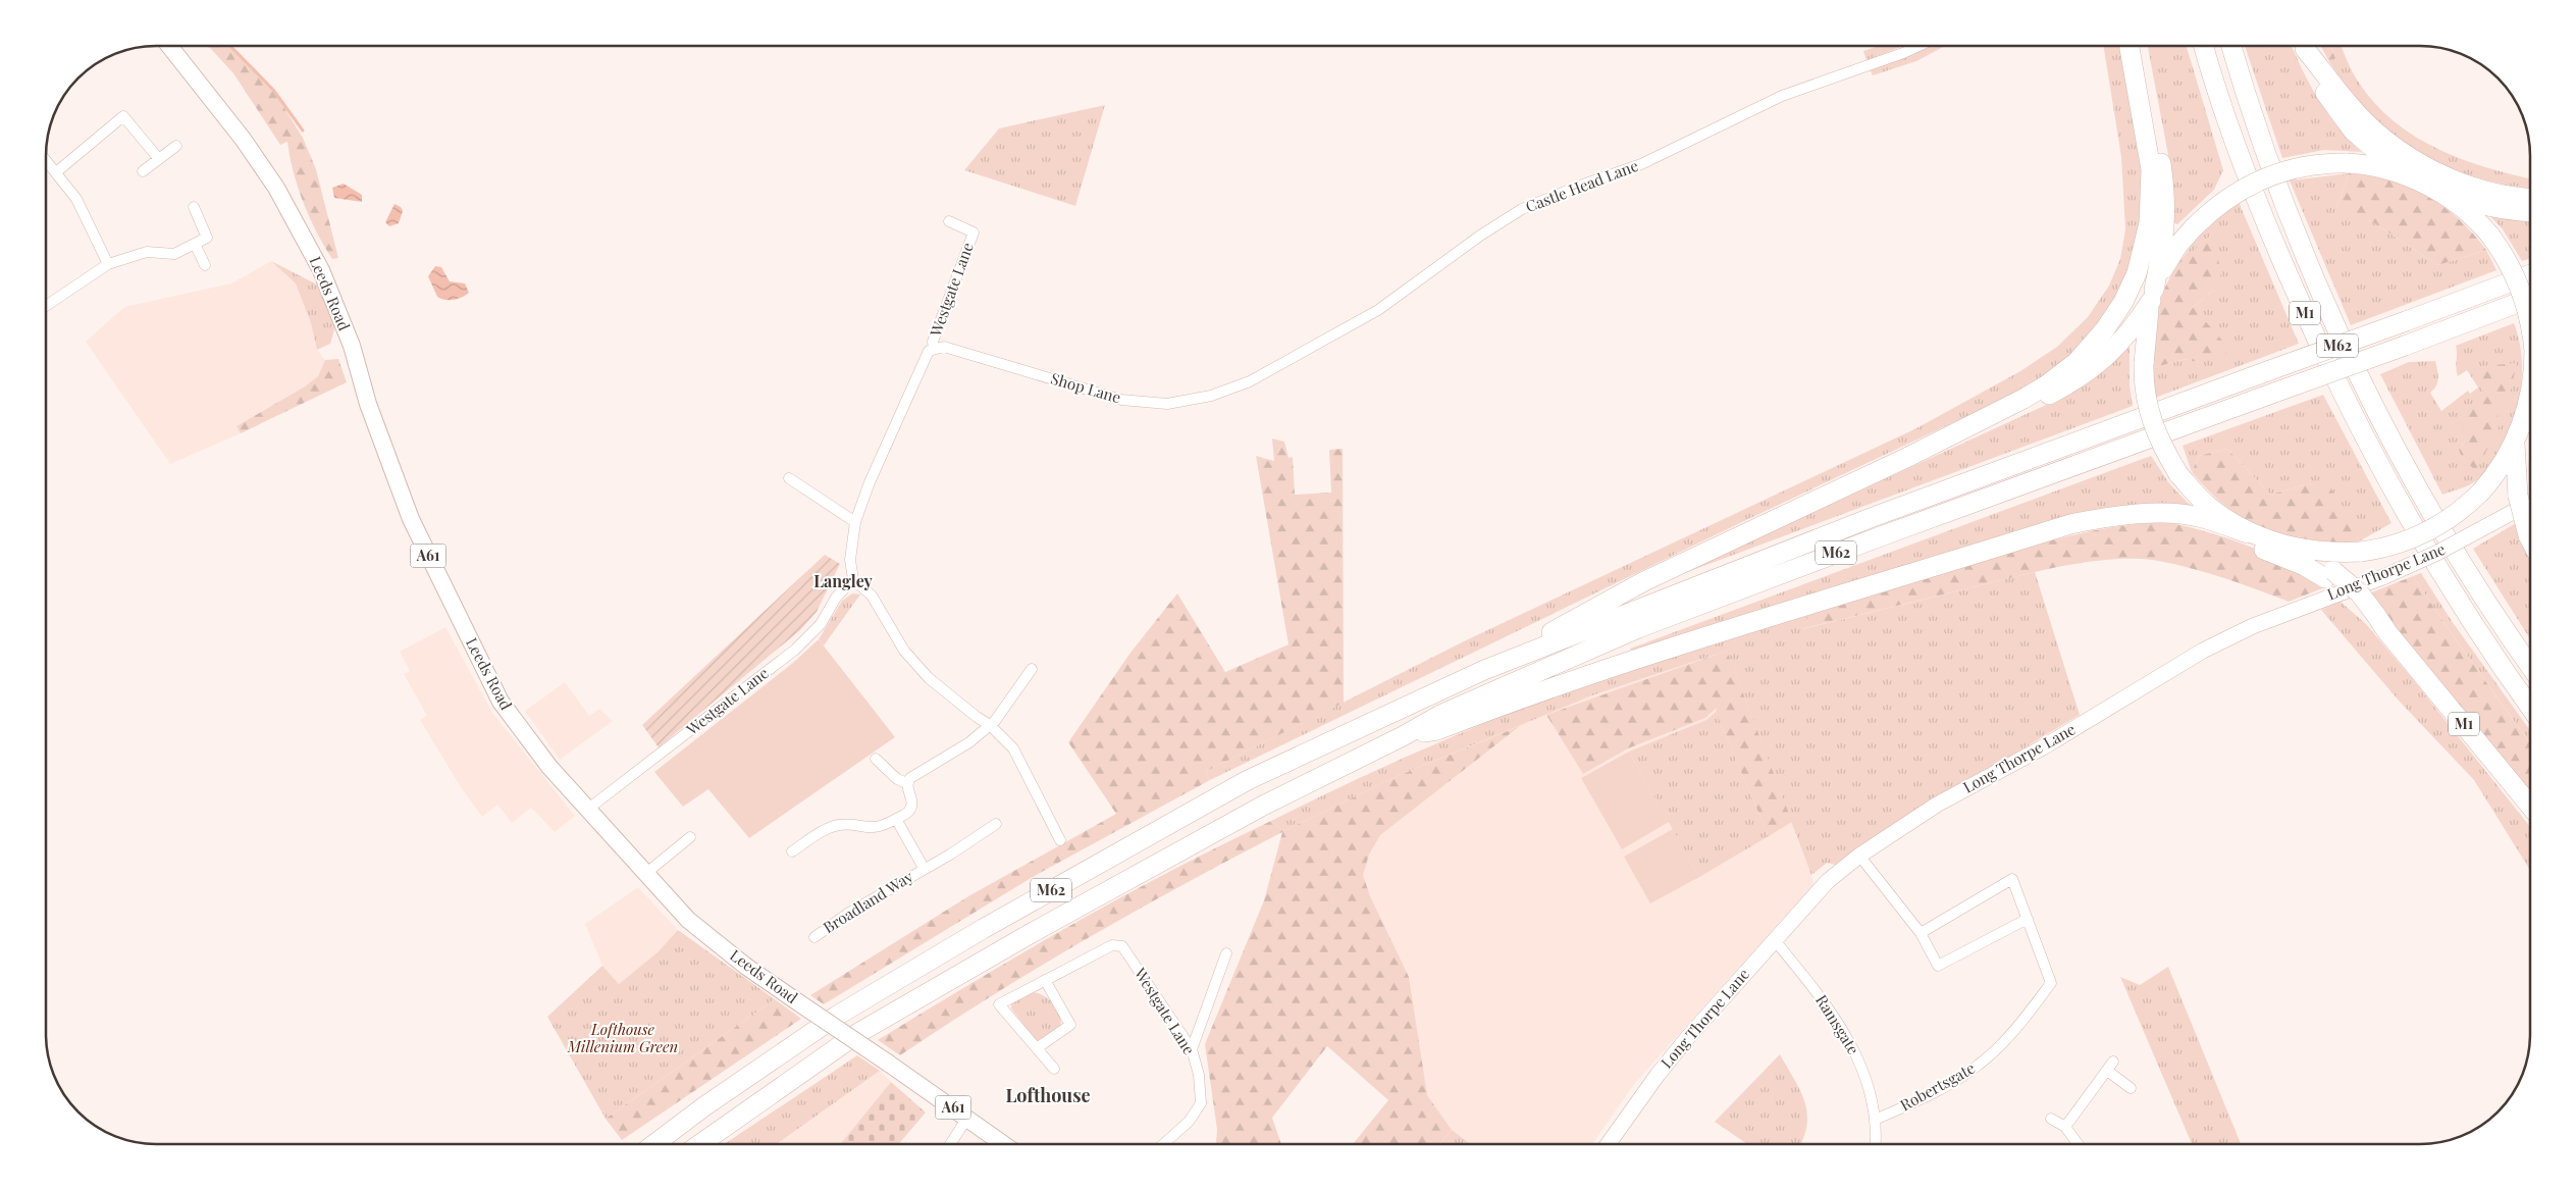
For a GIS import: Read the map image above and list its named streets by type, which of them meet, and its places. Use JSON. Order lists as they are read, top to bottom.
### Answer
{
  "streets": {
    "highway": ["M1", "M62"],
    "main road": ["Leeds Road", "A61", "Long Thorpe Lane"],
    "street": [
      "Castle Head Lane",
      "Westgate Lane",
      "Shop Lane",
      "Broadland Way",
      "Ramsgate",
      "Robertsgate"
    ]
  },
  "crossings": [
    ["Castle Head Lane", "Shop Lane"],
    ["Westgate Lane", "Leeds Road"],
    ["Westgate Lane", "Shop Lane"],
    ["Long Thorpe Lane", "Ramsgate"],
    ["Ramsgate", "Robertsgate"]
  ],
  "districts": ["Langley", "Lofthouse"],
  "parks": ["Lofthouse Millenium Green"]
}
